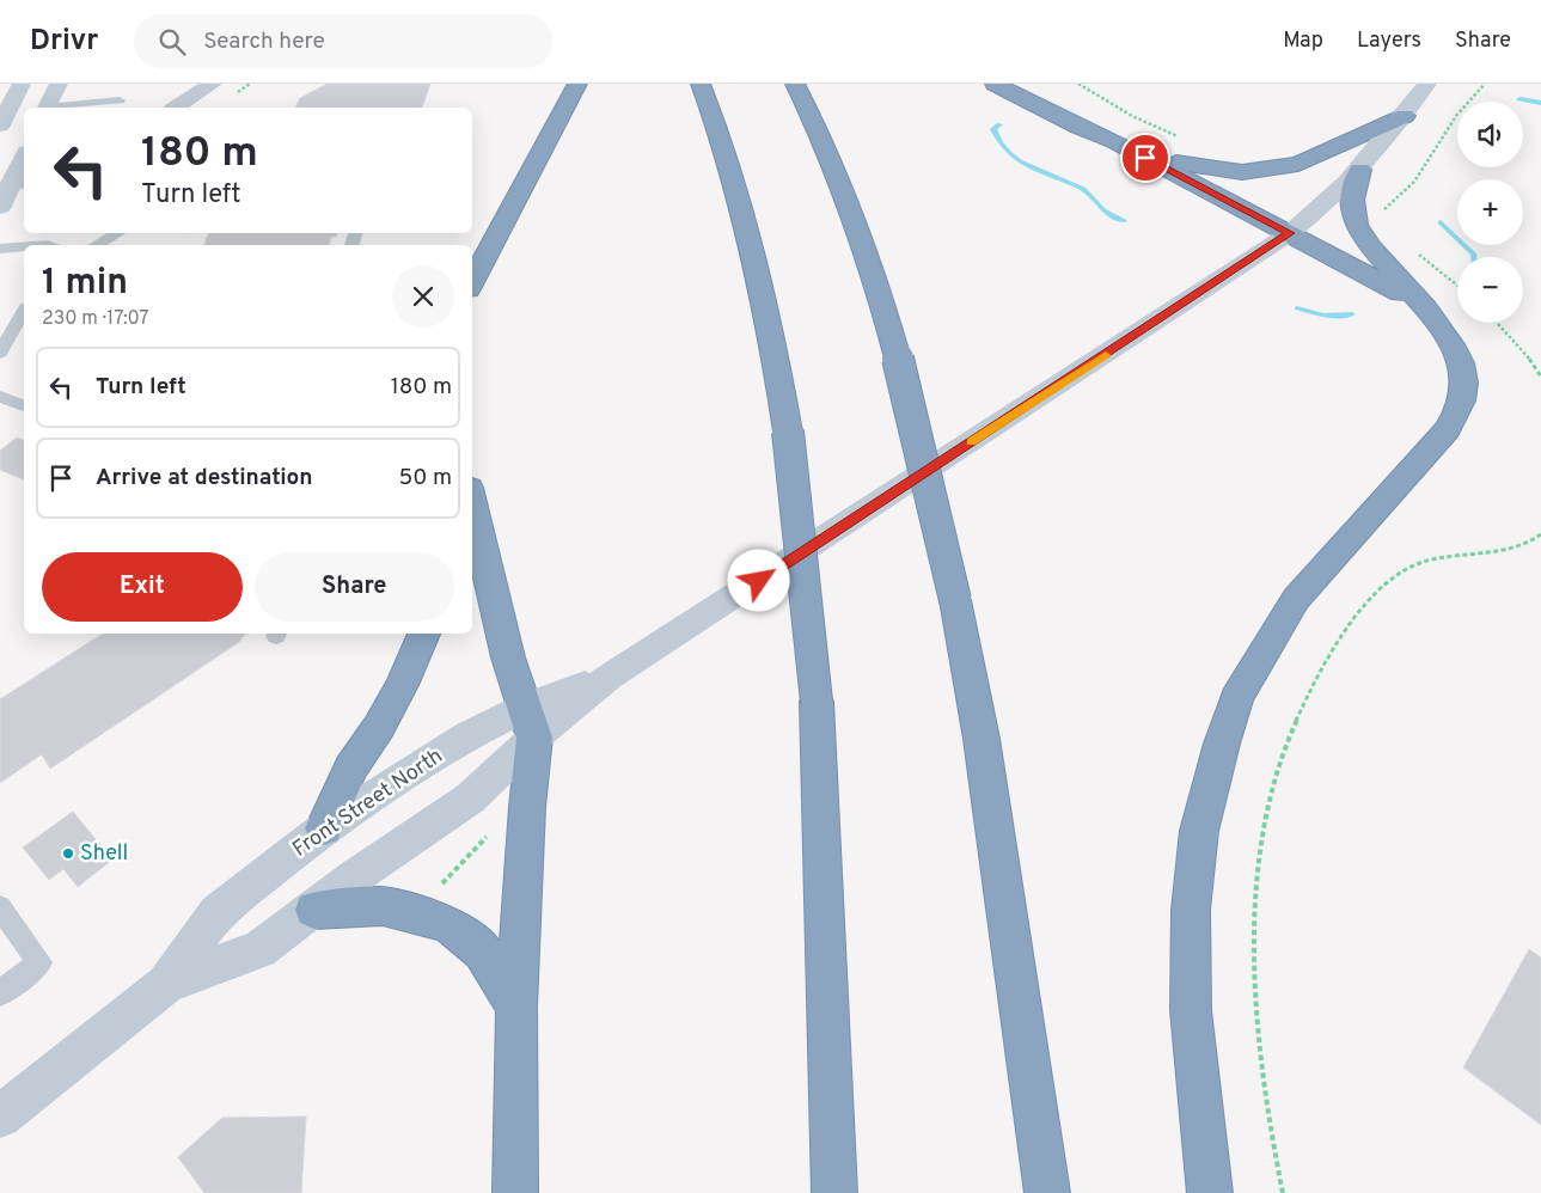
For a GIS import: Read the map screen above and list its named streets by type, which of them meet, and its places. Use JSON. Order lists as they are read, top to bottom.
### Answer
{
  "streets": {
    "main road": ["Front Street North"]
  },
  "places": ["Shell"],
  "page": {
    "header": "Drivr",
    "search": "Search here",
    "nav": ["Map", "Layers", "Share"],
    "map_buttons": ["+", "−"],
    "turn": ["180 m", "Turn left"],
    "heading": ["1 min", "230 m · 17:07"],
    "list": [
      {
        "name": "Turn left",
        "value": "180 m"
      },
      {
        "name": "Arrive at destination",
        "value": "50 m"
      }
    ],
    "buttons": ["Exit", "Share"]
  }
}
